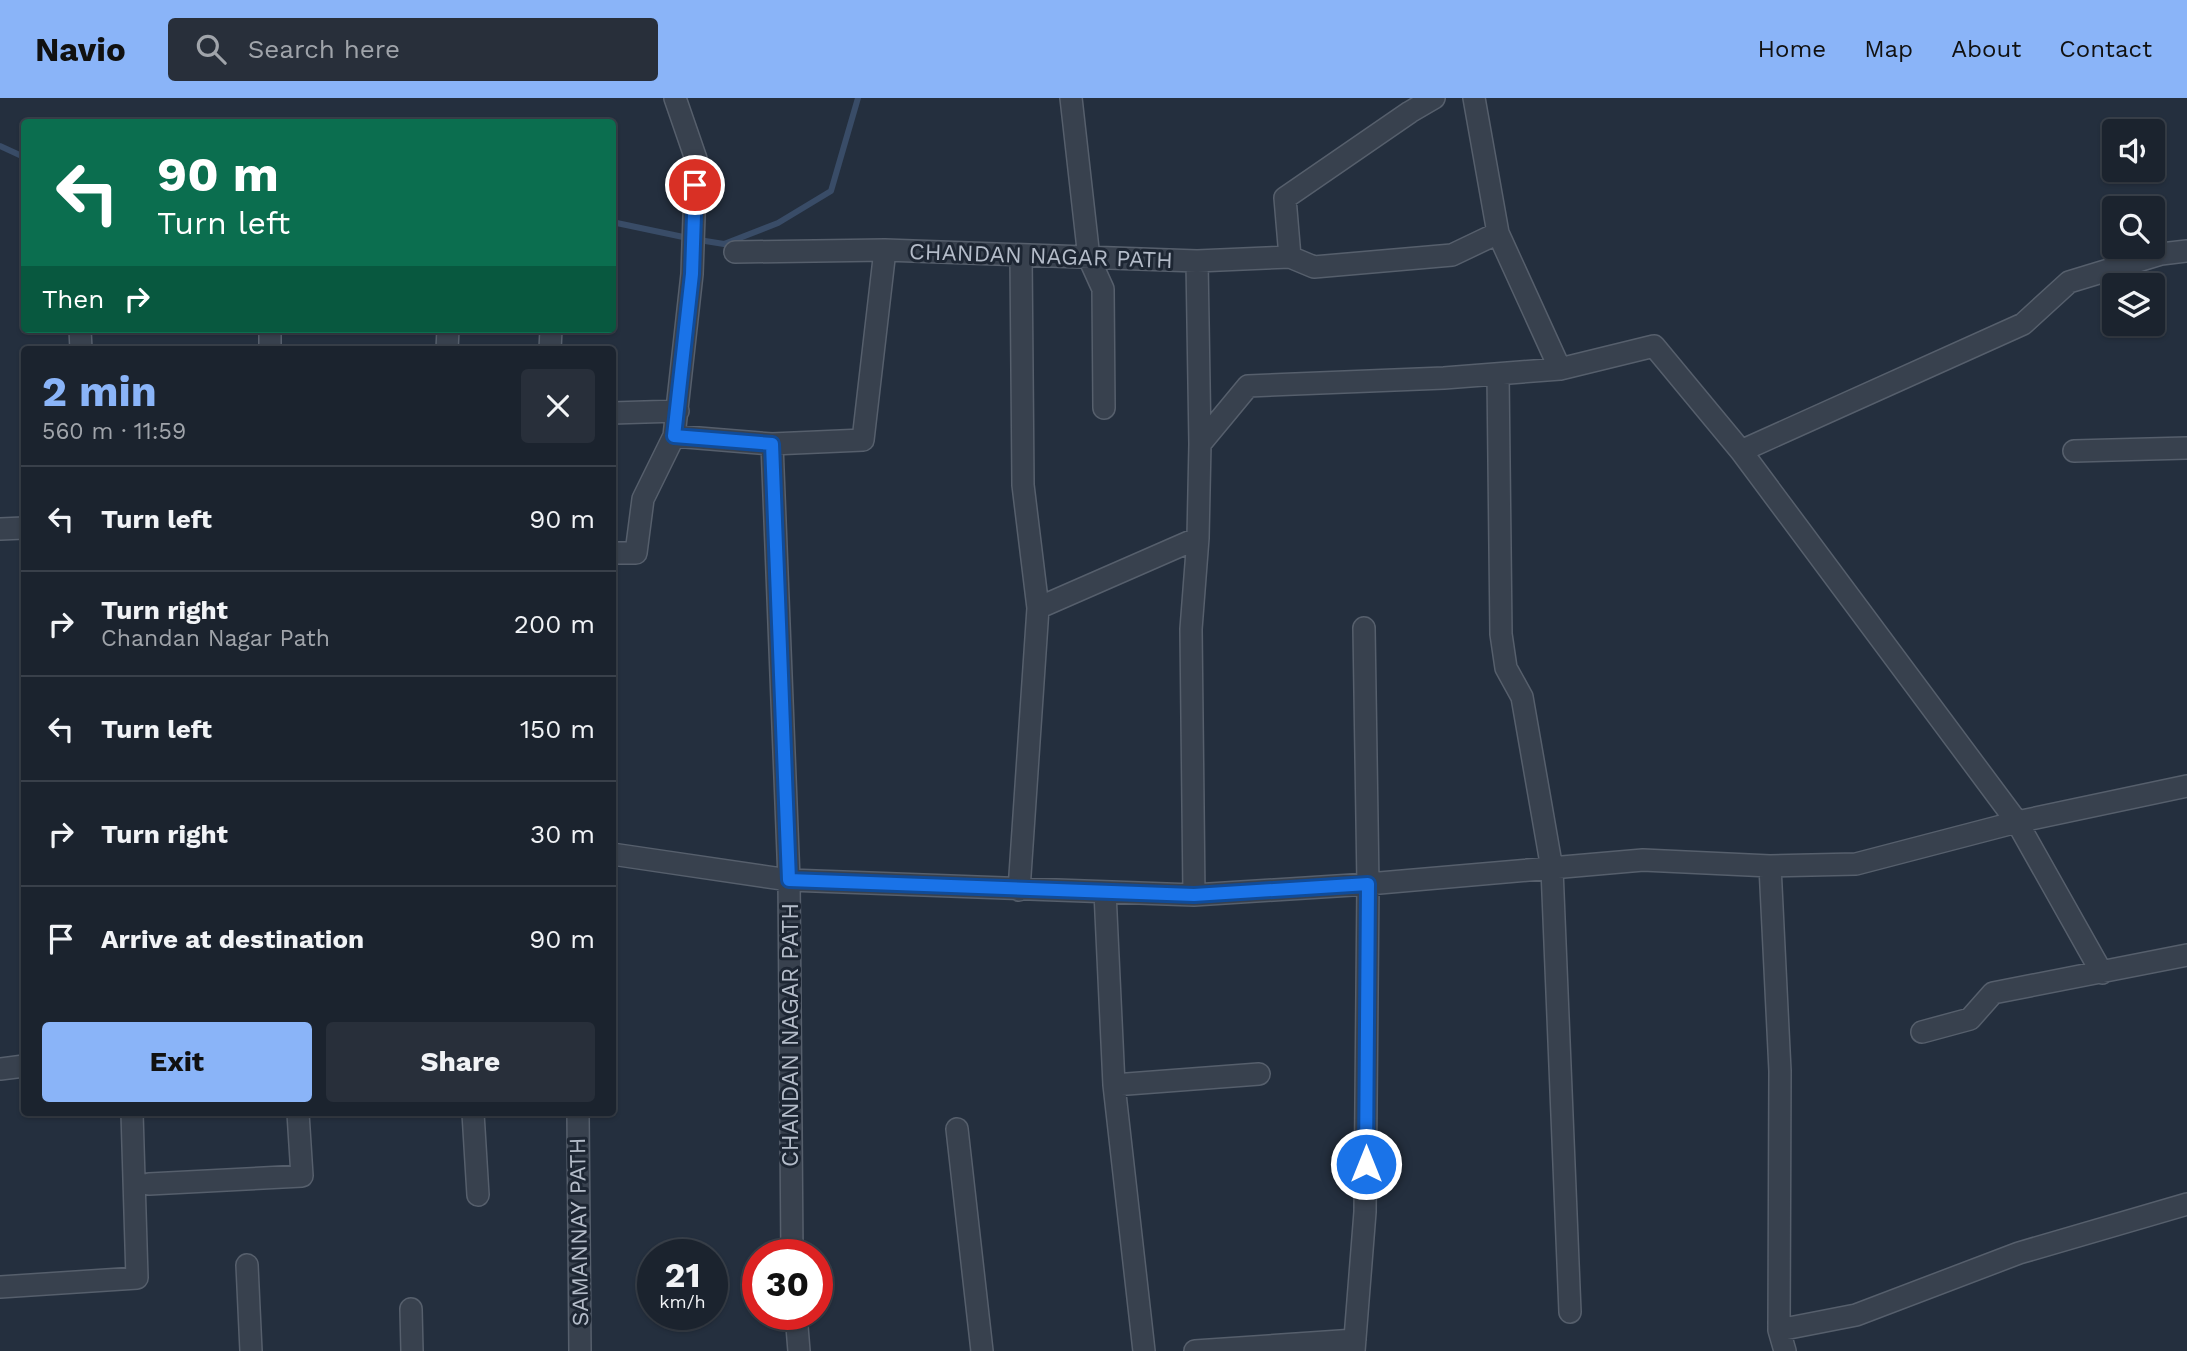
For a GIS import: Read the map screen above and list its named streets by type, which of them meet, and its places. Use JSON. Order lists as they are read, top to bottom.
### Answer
{
  "streets": {
    "street": ["CHANDAN NAGAR PATH", "SAMANNAY PATH"]
  },
  "page": {
    "header": "Navio",
    "search": "Search here",
    "nav": [
      "Home",
      "Map",
      "About",
      "Contact"
    ],
    "turn": ["90 m", "Turn left"],
    "then": "Then",
    "heading": ["2 min", "560 m · 11:59"],
    "list": [
      {
        "name": "Turn left",
        "value": "90 m"
      },
      {
        "name": "Turn right",
        "note": "Chandan Nagar Path",
        "value": "200 m"
      },
      {
        "name": "Turn left",
        "value": "150 m"
      },
      {
        "name": "Turn right",
        "value": "30 m"
      },
      {
        "name": "Arrive at destination",
        "value": "90 m"
      }
    ],
    "buttons": ["Exit", "Share"],
    "speed": "21 km/h",
    "limit": "30"
  }
}
